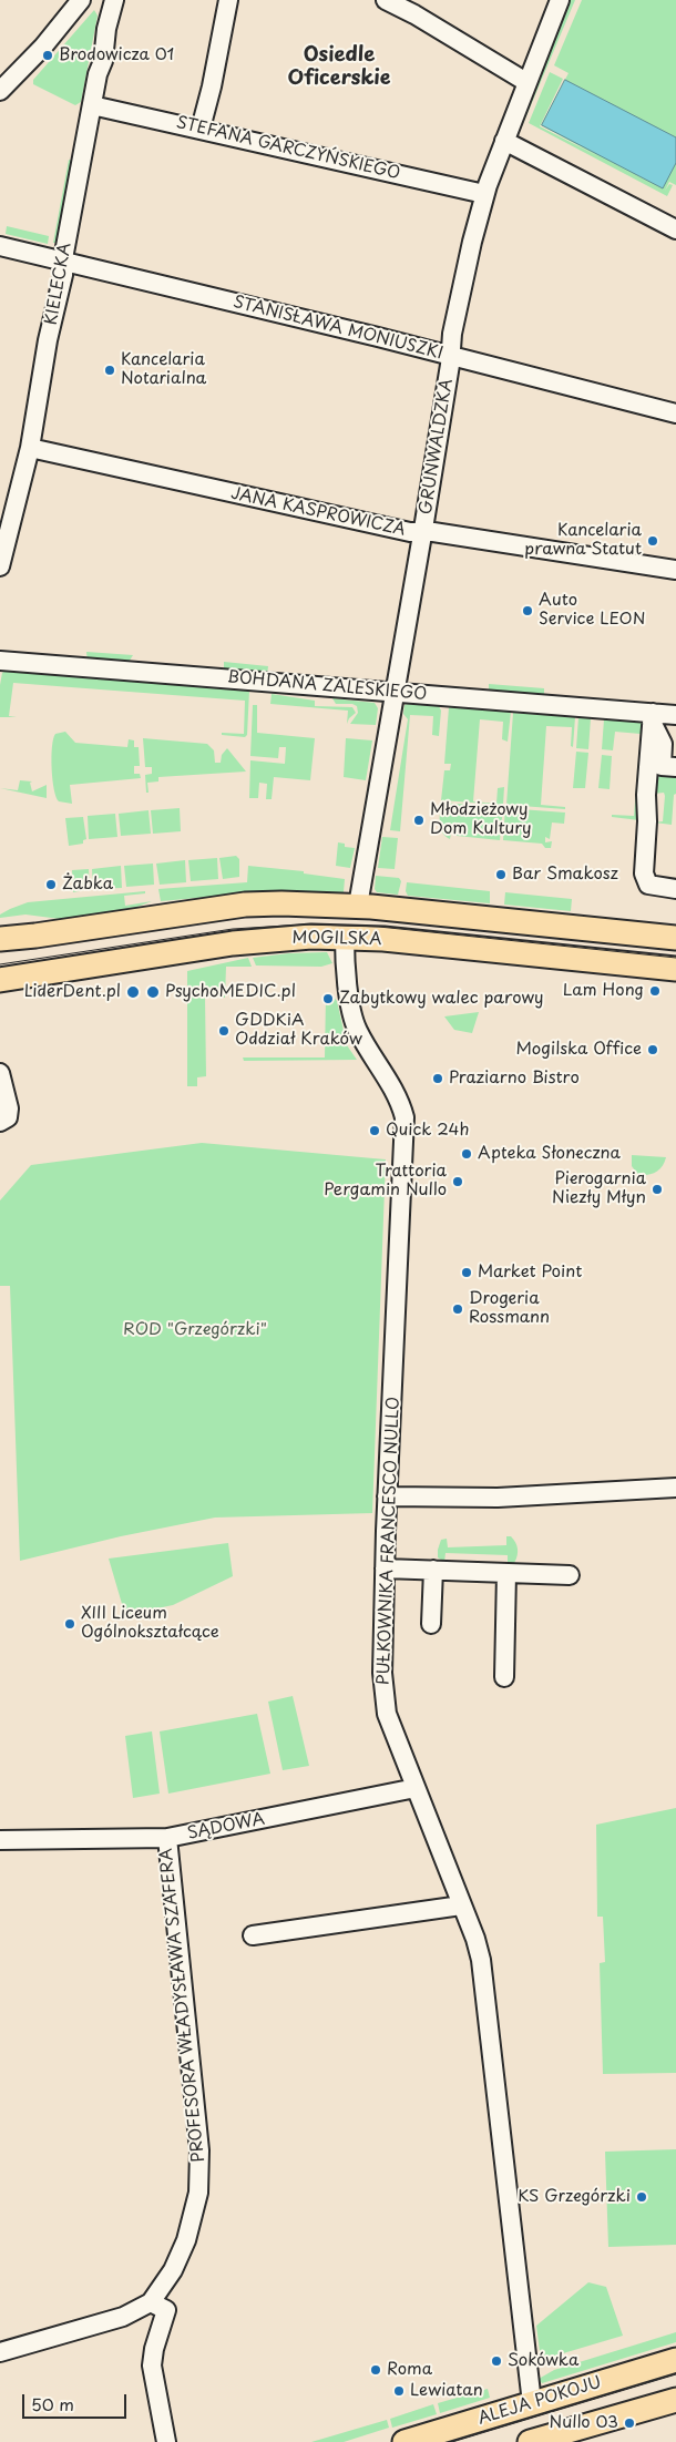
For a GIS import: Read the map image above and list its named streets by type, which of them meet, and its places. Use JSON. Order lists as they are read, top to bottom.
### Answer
{
  "streets": {
    "main road": ["MOGILSKA", "ALEJA POKOJU"],
    "street": [
      "STEFANA GARCZYŃSKIEGO",
      "KIELECKA",
      "STANISŁAWA MONIUSZKI",
      "GRUNWALDZKA",
      "JANA KASPROWICZA",
      "BOHDANA ZALESKIEGO",
      "PUŁKOWNIKA FRANCESCO NULLO",
      "SĄDOWA",
      "PROFESORA WŁADYSŁAWA SZAFERA"
    ]
  },
  "crossings": [
    ["STEFANA GARCZYŃSKIEGO", "KIELECKA"],
    ["STEFANA GARCZYŃSKIEGO", "GRUNWALDZKA"],
    ["KIELECKA", "STANISŁAWA MONIUSZKI"],
    ["KIELECKA", "JANA KASPROWICZA"],
    ["STANISŁAWA MONIUSZKI", "GRUNWALDZKA"],
    ["GRUNWALDZKA", "JANA KASPROWICZA"],
    ["GRUNWALDZKA", "BOHDANA ZALESKIEGO"],
    ["GRUNWALDZKA", "MOGILSKA"],
    ["MOGILSKA", "PUŁKOWNIKA FRANCESCO NULLO"],
    ["PUŁKOWNIKA FRANCESCO NULLO", "SĄDOWA"],
    ["PUŁKOWNIKA FRANCESCO NULLO", "ALEJA POKOJU"],
    ["SĄDOWA", "PROFESORA WŁADYSŁAWA SZAFERA"]
  ],
  "districts": ["Osiedle Oficerskie"],
  "parks": ["ROD \"Grzegórzki\""],
  "places": [
    "Brodowicza 01",
    "Kancelaria Notarialna",
    "Kancelaria prawna Statut",
    "Auto Service LEON",
    "Młodzieżowy Dom Kultury",
    "Bar Smakosz",
    "Żabka",
    "Lam Hong",
    "LiderDent.pl",
    "PsychoMEDIC.pl",
    "Zabytkowy walec parowy",
    "GDDKiA Oddział Kraków",
    "Mogilska Office",
    "Praziarno Bistro",
    "Quick 24h",
    "Apteka Słoneczna",
    "Trattoria Pergamin Nullo",
    "Pierogarnia Niezły Młyn",
    "Market Point",
    "Drogeria Rossmann",
    "XIII Liceum Ogólnokształcące",
    "KS Grzegórzki",
    "Sokówka",
    "Roma",
    "Lewiatan",
    "Nullo 03"
  ],
  "scale_bar": "50 m"
}
